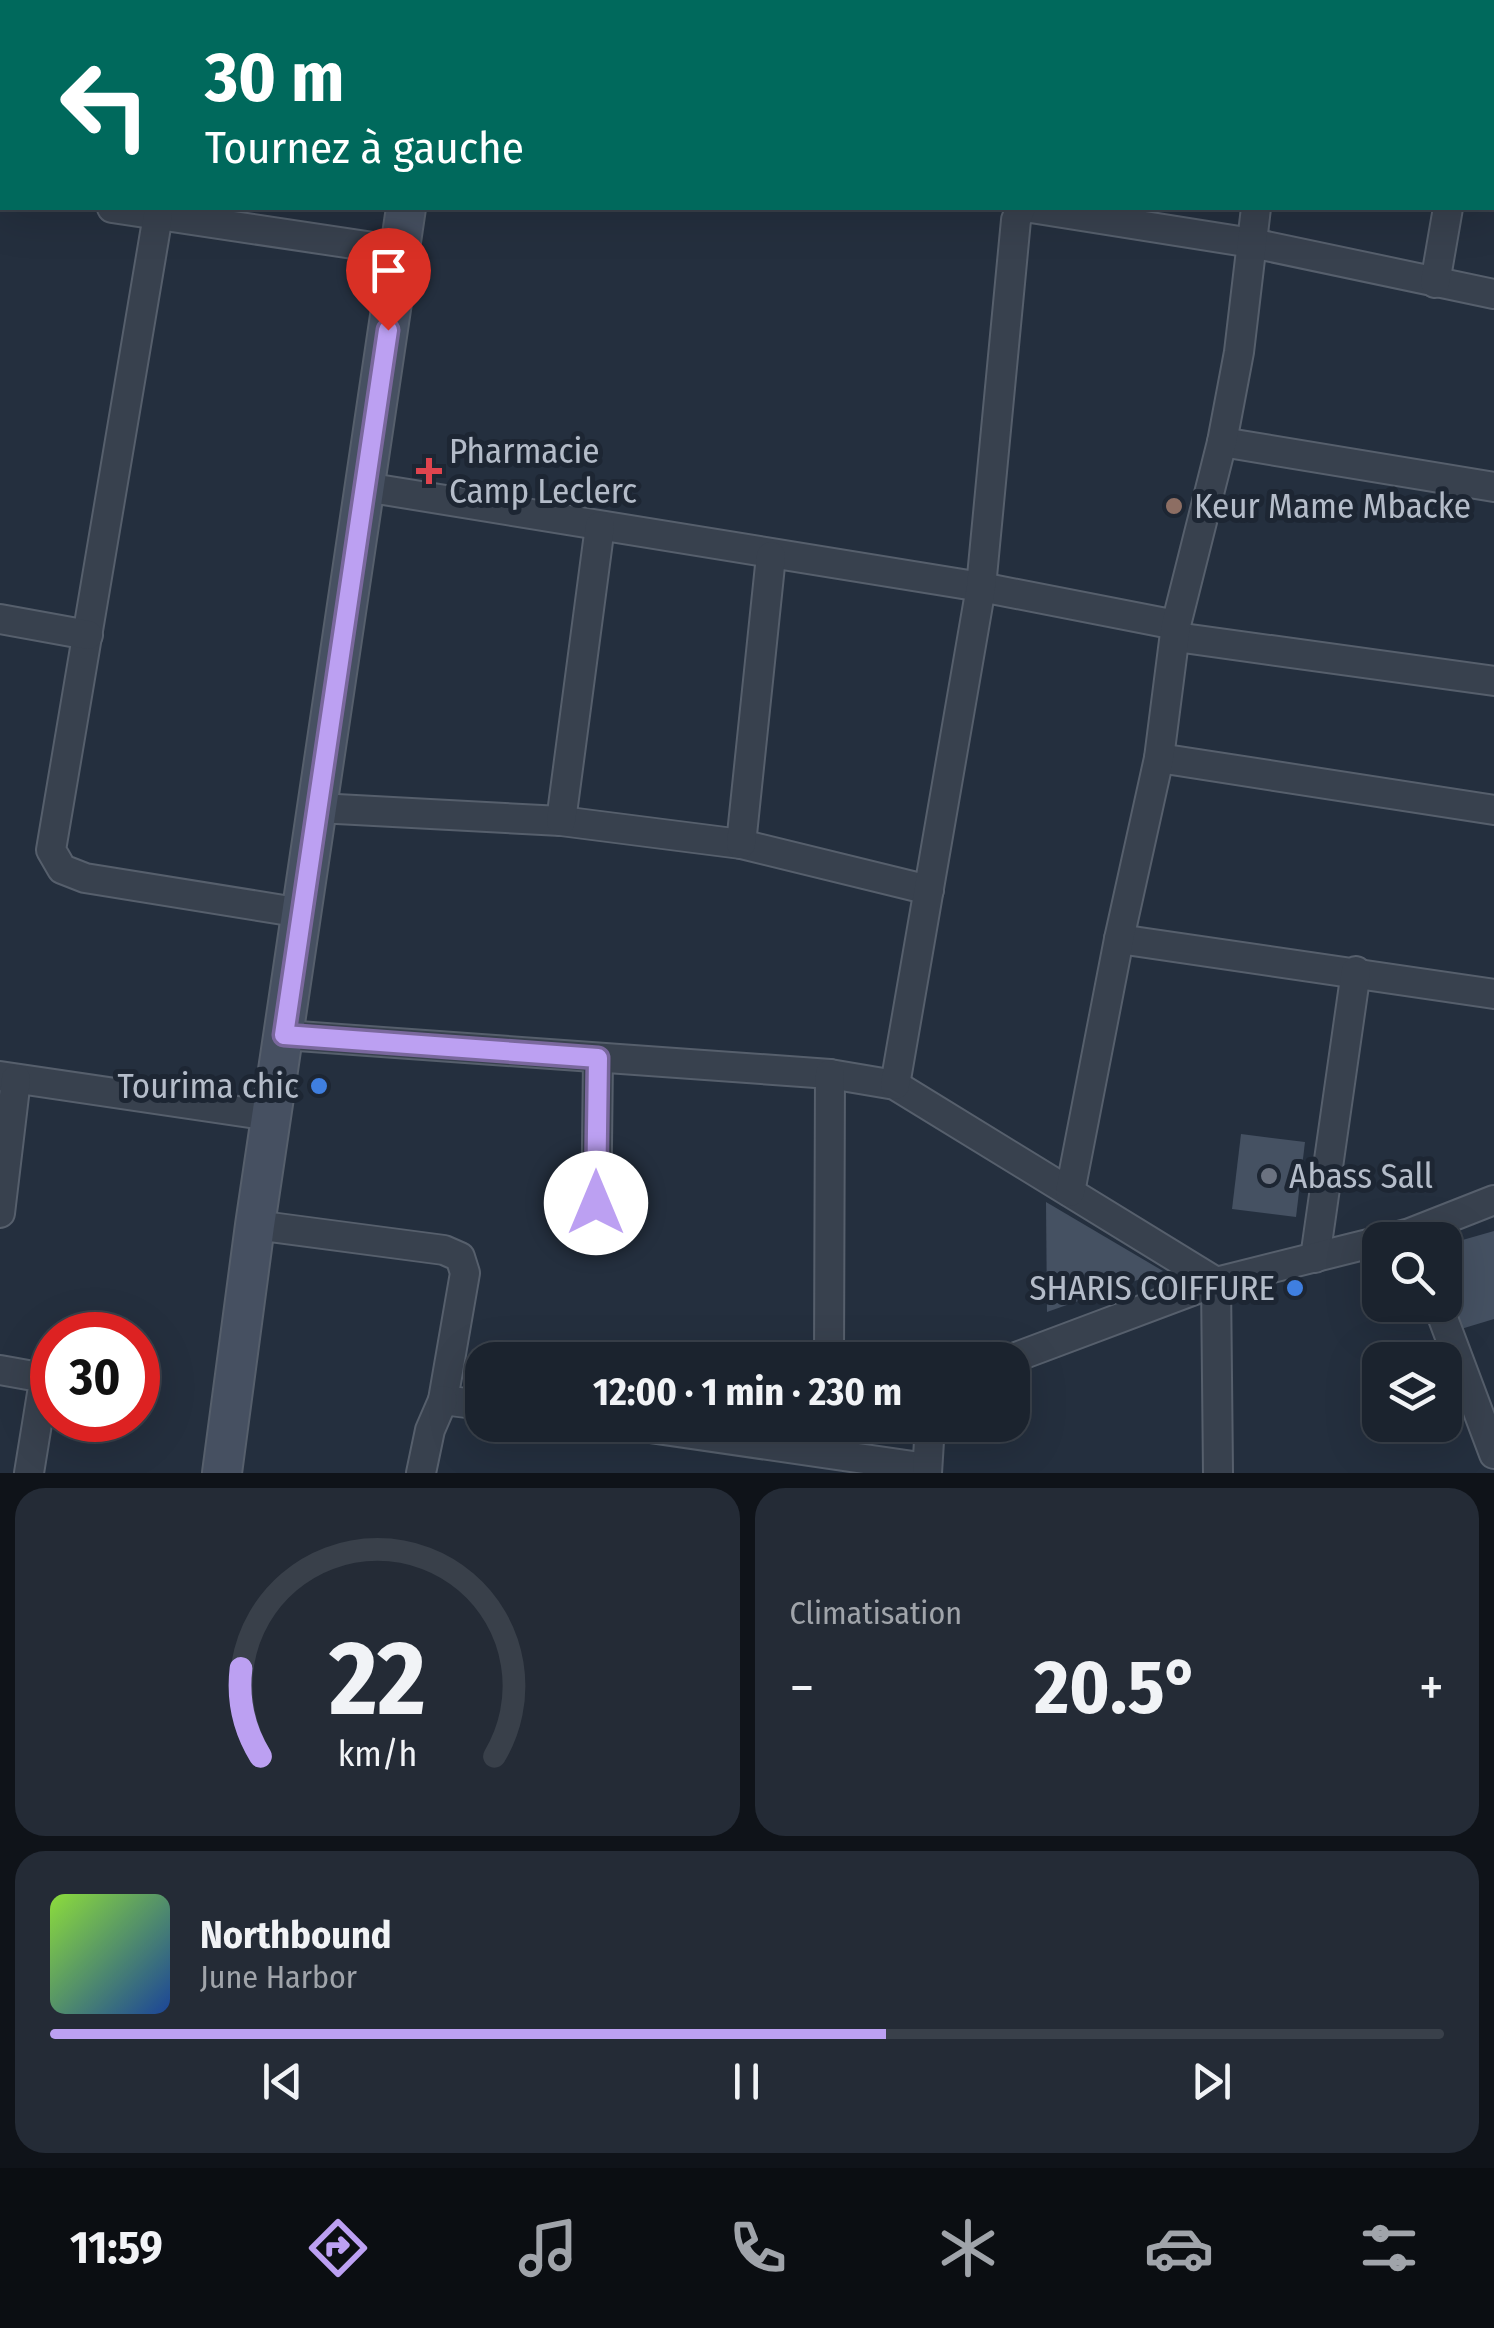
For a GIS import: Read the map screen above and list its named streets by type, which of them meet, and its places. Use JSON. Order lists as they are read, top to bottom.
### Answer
{
  "places": {
    "health": ["Pharmacie Camp Leclerc"],
    "other": [
      "Keur Mame Mbacke",
      "Tourima chic",
      "Abass Sall",
      "SHARIS COIFFURE"
    ]
  },
  "page": {
    "turn": ["30 m", "Tournez à gauche"],
    "limit": "30",
    "trip": "12:00 · 1 min · 230 m",
    "tile": "Climatisation",
    "heat": ["−", "20.5°", "+"],
    "song": ["Northbound", "June Harbor"],
    "tabs": "11:59",
    "gauge": ["22", "km/h"]
  }
}
